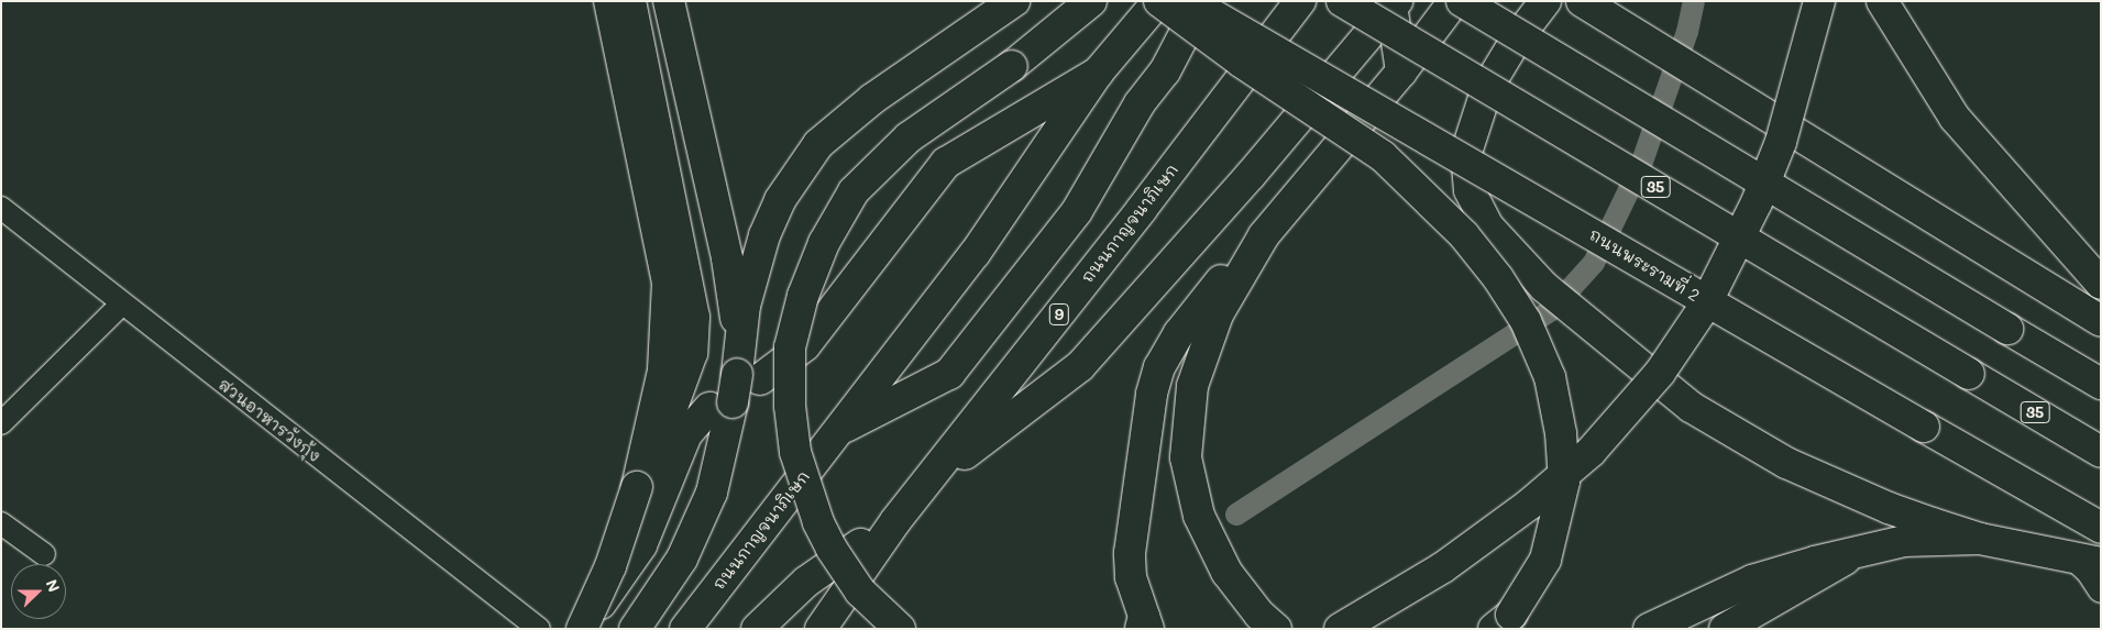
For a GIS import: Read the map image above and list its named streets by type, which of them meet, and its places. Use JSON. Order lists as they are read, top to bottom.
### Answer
{
  "streets": {
    "main road": [
      "35",
      "ถนนกาญจนาภิเษก",
      "ถนนพระรามที่ 2",
      "9"
    ],
    "street": ["สวนอาหารวังกุ้ง"]
  },
  "north": "right"
}
